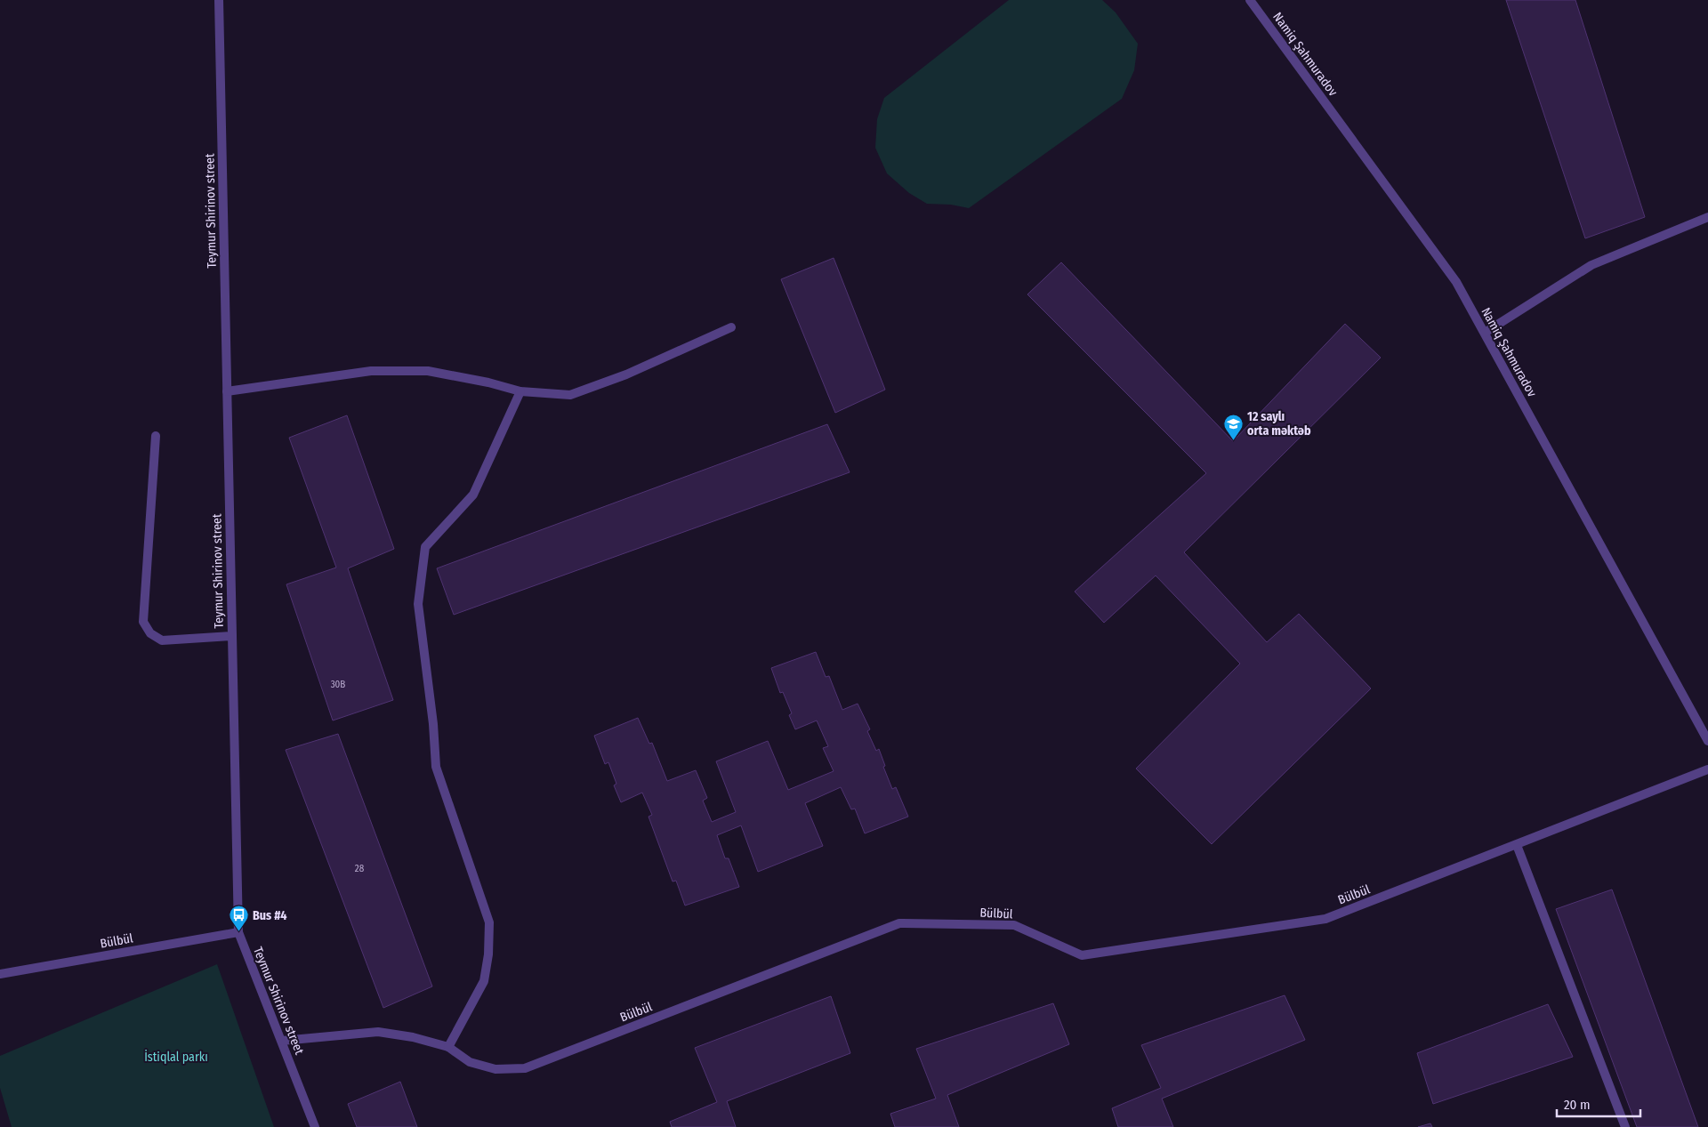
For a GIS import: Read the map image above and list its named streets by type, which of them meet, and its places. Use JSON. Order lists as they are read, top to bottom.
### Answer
{
  "streets": {
    "street": ["Namiq Şahmuradov", "Teymur Shirinov street", "Bülbül"]
  },
  "crossings": [
    ["Teymur Shirinov street", "Bülbül"]
  ],
  "parks": ["İstiqlal parkı"],
  "places": {
    "school or university": ["12 saylı orta məktəb"],
    "bus stop": ["Bus #4"]
  },
  "house_numbers": ["30B", "28"],
  "scale_bar": "20 m"
}
